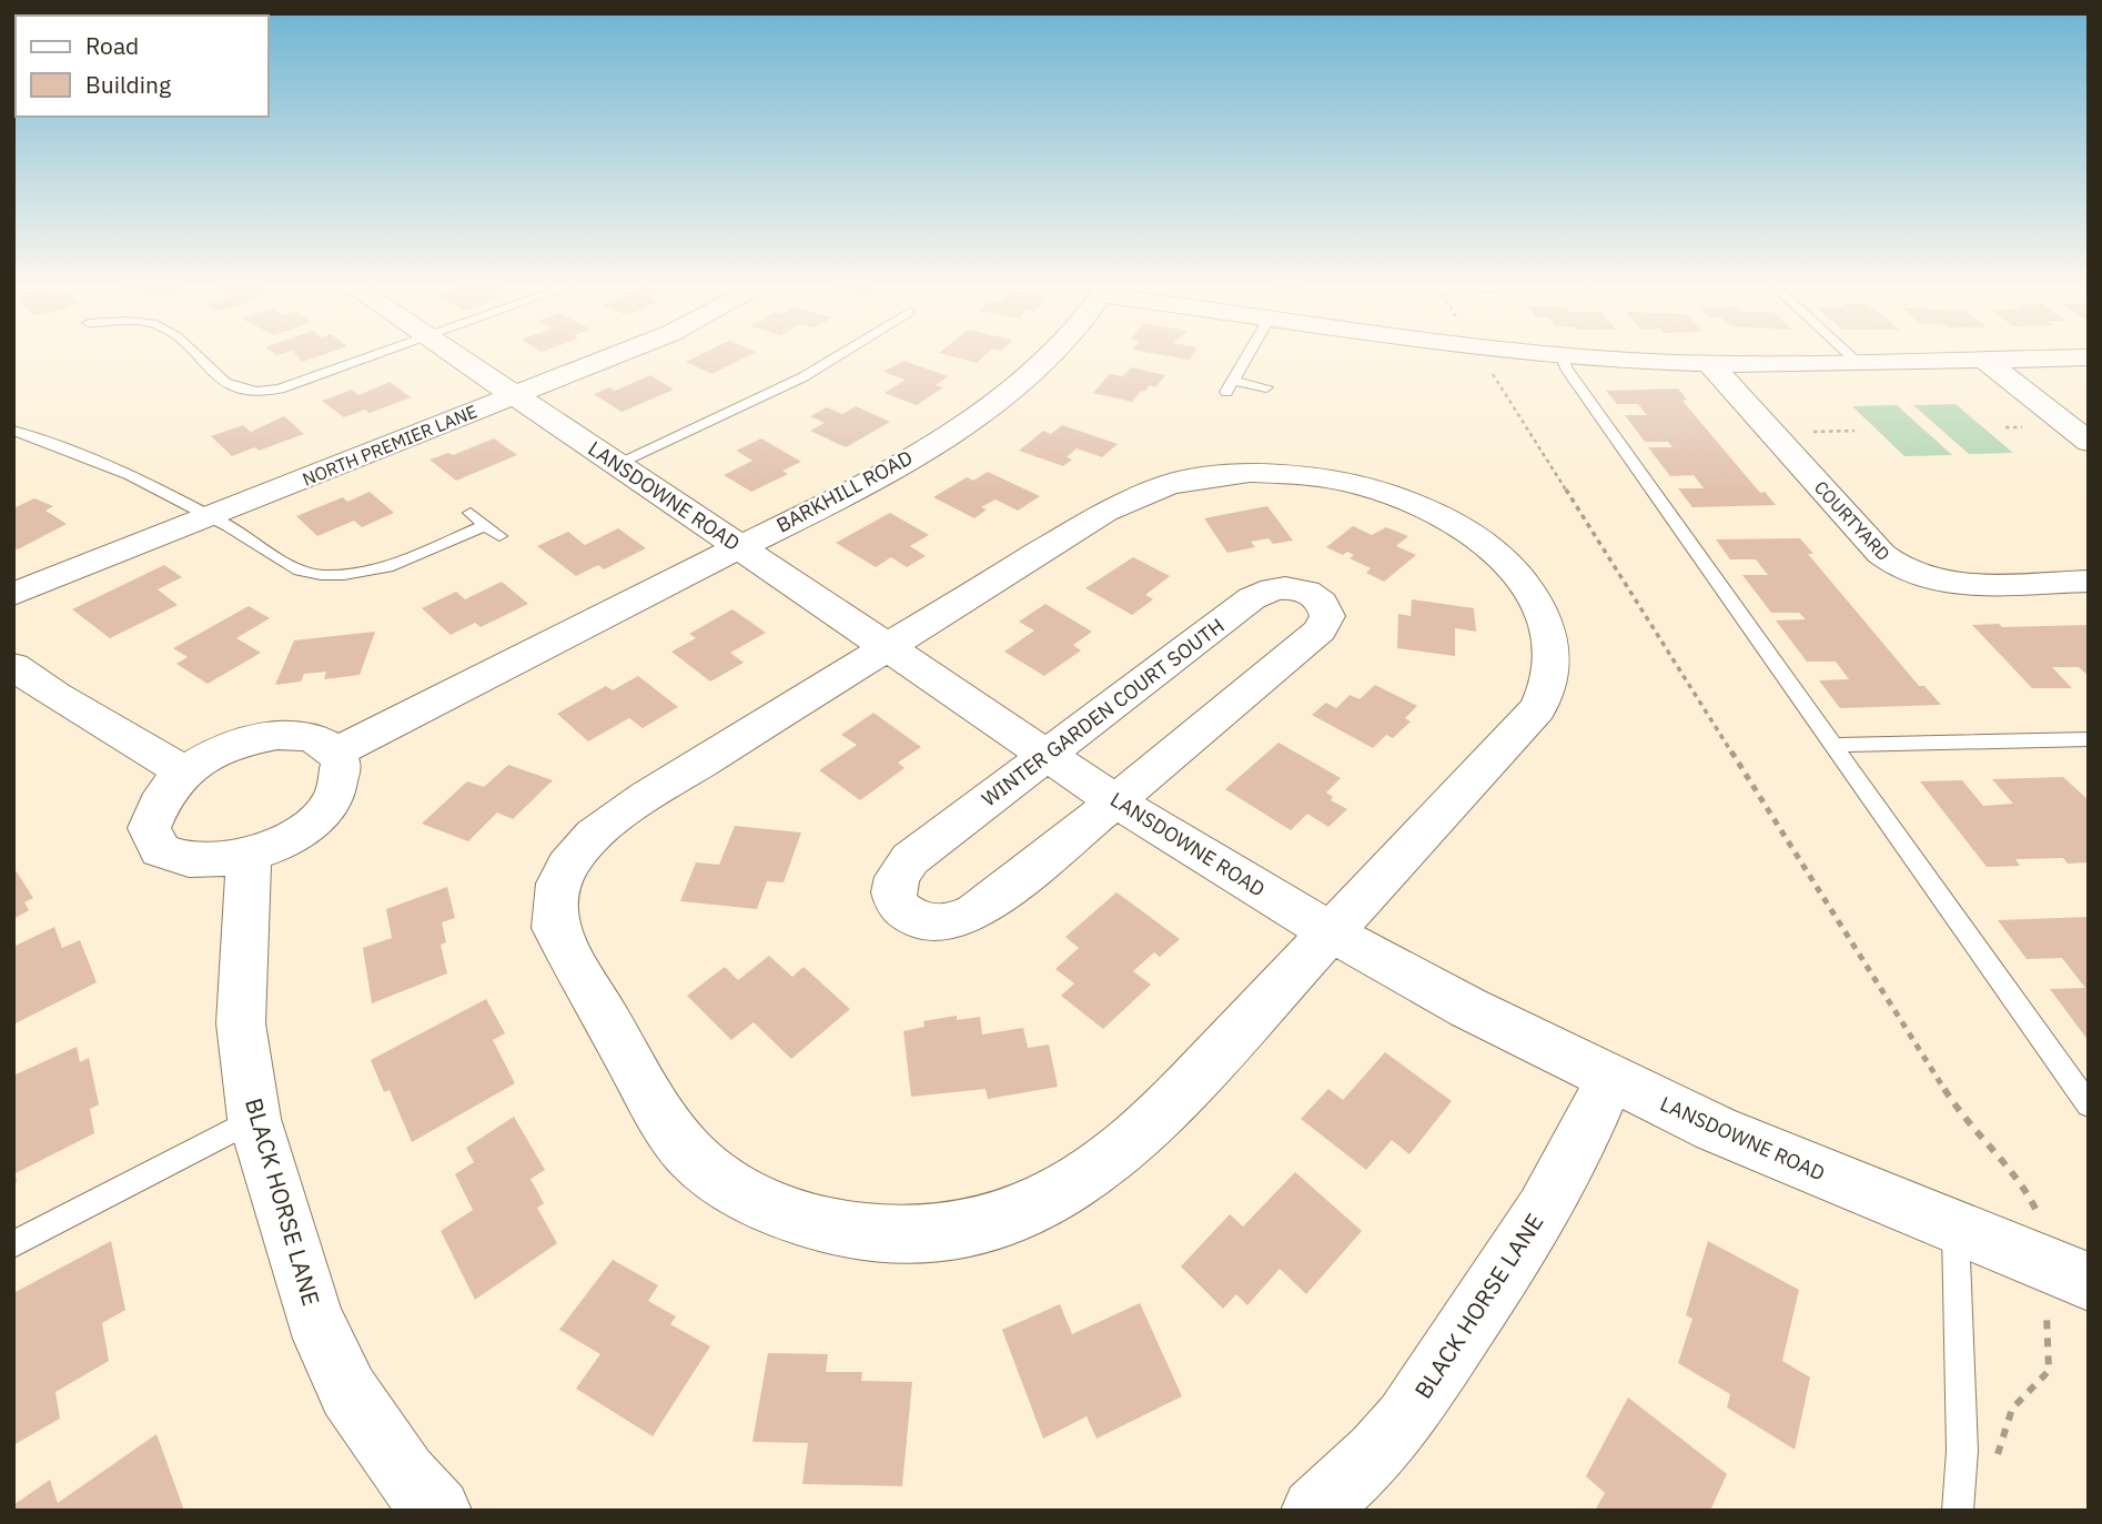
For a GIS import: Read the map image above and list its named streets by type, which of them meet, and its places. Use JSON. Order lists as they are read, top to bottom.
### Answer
{
  "streets": {
    "street": [
      "NORTH PREMIER LANE",
      "BARKHILL ROAD",
      "LANSDOWNE ROAD",
      "COURTYARD",
      "WINTER GARDEN COURT SOUTH",
      "BLACK HORSE LANE"
    ]
  },
  "crossings": [
    ["NORTH PREMIER LANE", "LANSDOWNE ROAD"],
    ["BARKHILL ROAD", "LANSDOWNE ROAD"],
    ["LANSDOWNE ROAD", "WINTER GARDEN COURT SOUTH"],
    ["LANSDOWNE ROAD", "BLACK HORSE LANE"]
  ],
  "legend": ["Road", "Building"]
}
